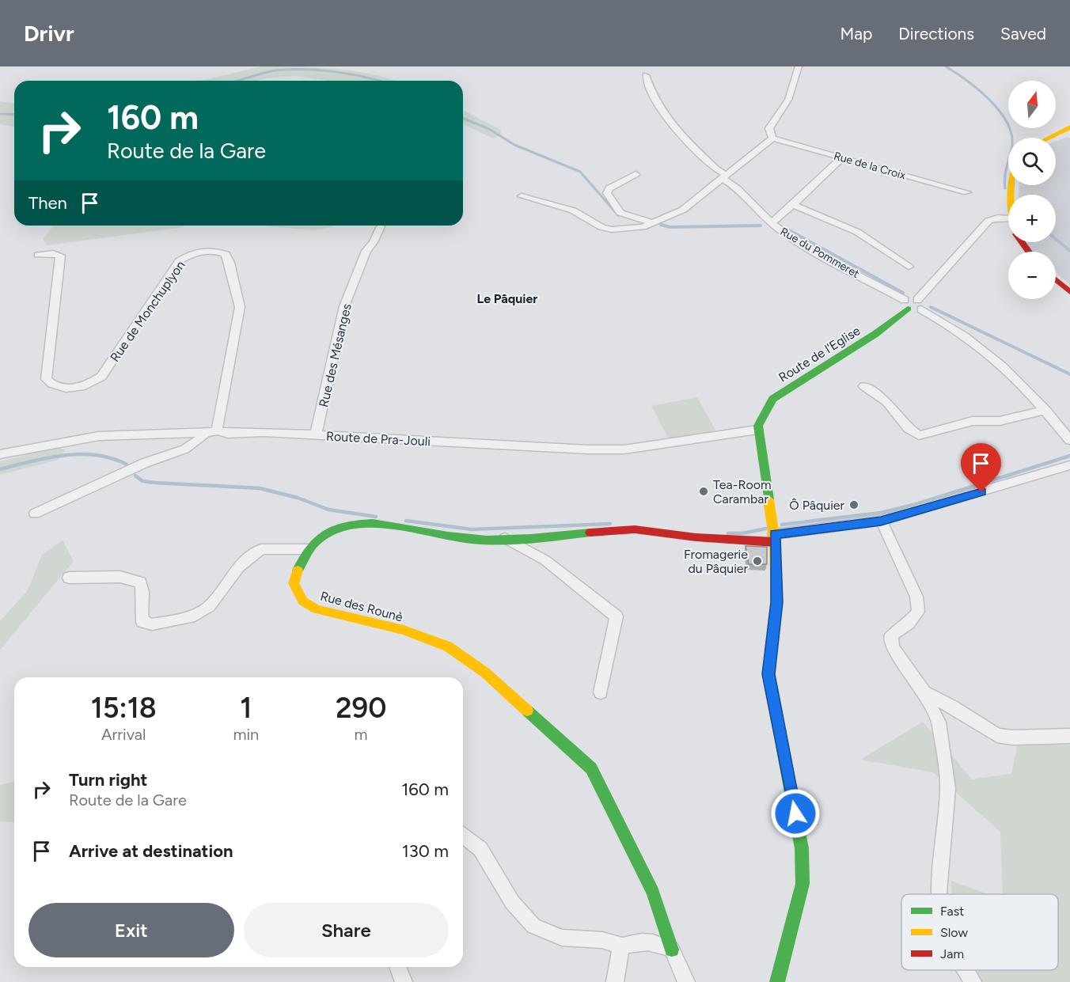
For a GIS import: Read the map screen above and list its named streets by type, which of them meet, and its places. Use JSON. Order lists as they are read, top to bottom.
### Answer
{
  "streets": {
    "street": [
      "Rue de la Croix",
      "Rue du Pommeret",
      "Rue de Monchuplyon",
      "Route de l'Eglise",
      "Rue des Mésanges",
      "Route de Pra-Jouli",
      "Rue des Rounè"
    ]
  },
  "crossings": [
    ["Rue du Pommeret", "Route de l'Eglise"],
    ["Rue de Monchuplyon", "Route de Pra-Jouli"],
    ["Route de l'Eglise", "Route de Pra-Jouli"],
    ["Rue des Mésanges", "Route de Pra-Jouli"]
  ],
  "districts": ["Le Pâquier"],
  "places": ["Tea-Room Carambar", "Ô Pâquier", "Fromagerie du Pâquier"],
  "legend": ["Fast", "Slow", "Jam"],
  "north": "top",
  "page": {
    "header": "Drivr",
    "nav": ["Map", "Directions", "Saved"],
    "map_buttons": ["+", "−"],
    "turn": ["160 m", "Route de la Gare"],
    "then": "Then",
    "eta": [
      "15:18",
      "Arrival",
      "1",
      "min",
      "290",
      "m"
    ],
    "list": [
      {
        "name": "Turn right",
        "note": "Route de la Gare",
        "value": "160 m"
      },
      {
        "name": "Arrive at destination",
        "value": "130 m"
      }
    ],
    "buttons": ["Exit", "Share"]
  }
}
